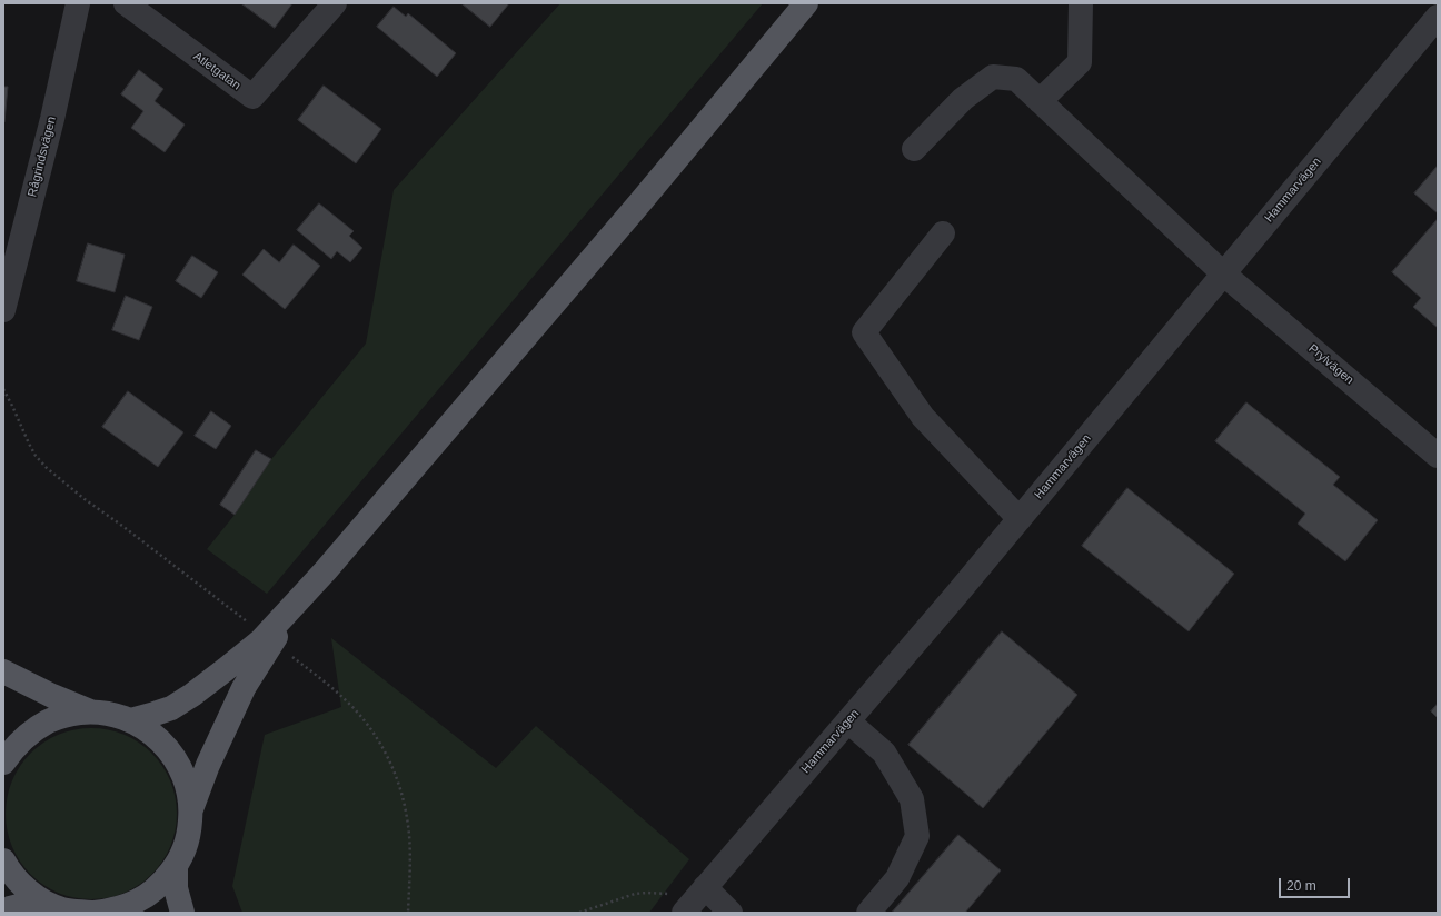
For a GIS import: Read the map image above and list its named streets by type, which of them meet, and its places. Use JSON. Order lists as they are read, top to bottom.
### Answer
{
  "streets": {
    "street": [
      "Atletgatan",
      "Rågrindsvägen",
      "Hammarvägen",
      "Prylvägen"
    ]
  },
  "crossings": [
    ["Hammarvägen", "Prylvägen"]
  ],
  "scale_bar": "20 m"
}
